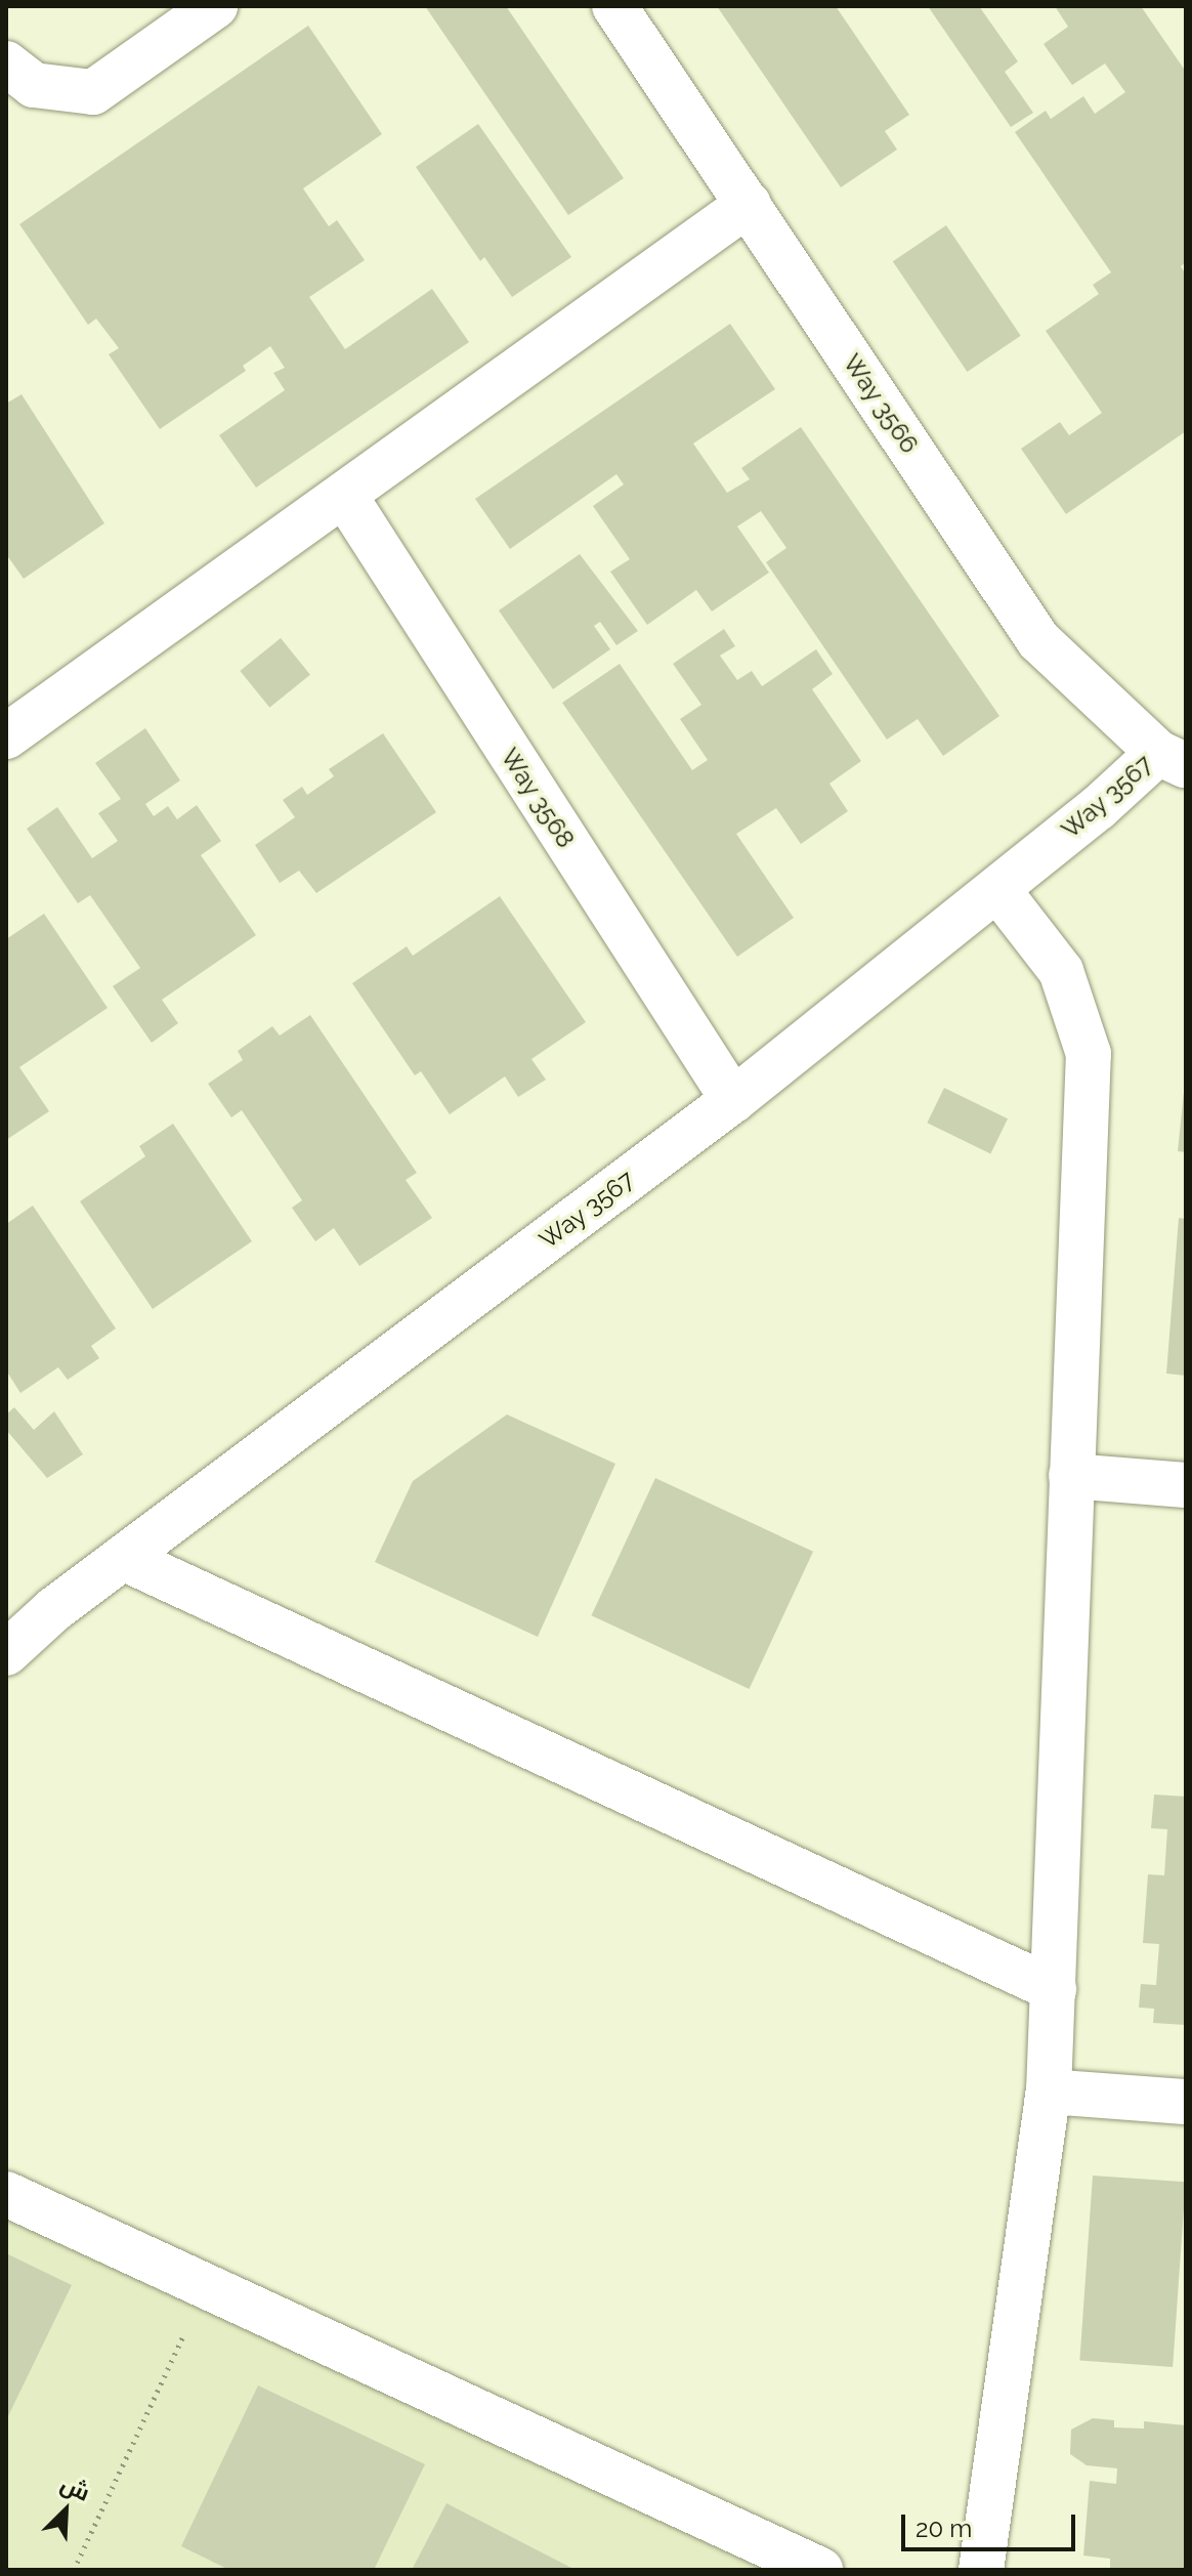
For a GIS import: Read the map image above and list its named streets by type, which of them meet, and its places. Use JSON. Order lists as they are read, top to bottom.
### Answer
{
  "streets": {
    "street": ["Way 3566", "Way 3567", "Way 3568"]
  },
  "crossings": [
    ["Way 3566", "Way 3567"],
    ["Way 3567", "Way 3568"]
  ],
  "scale_bar": "20 m",
  "north": "top right"
}
